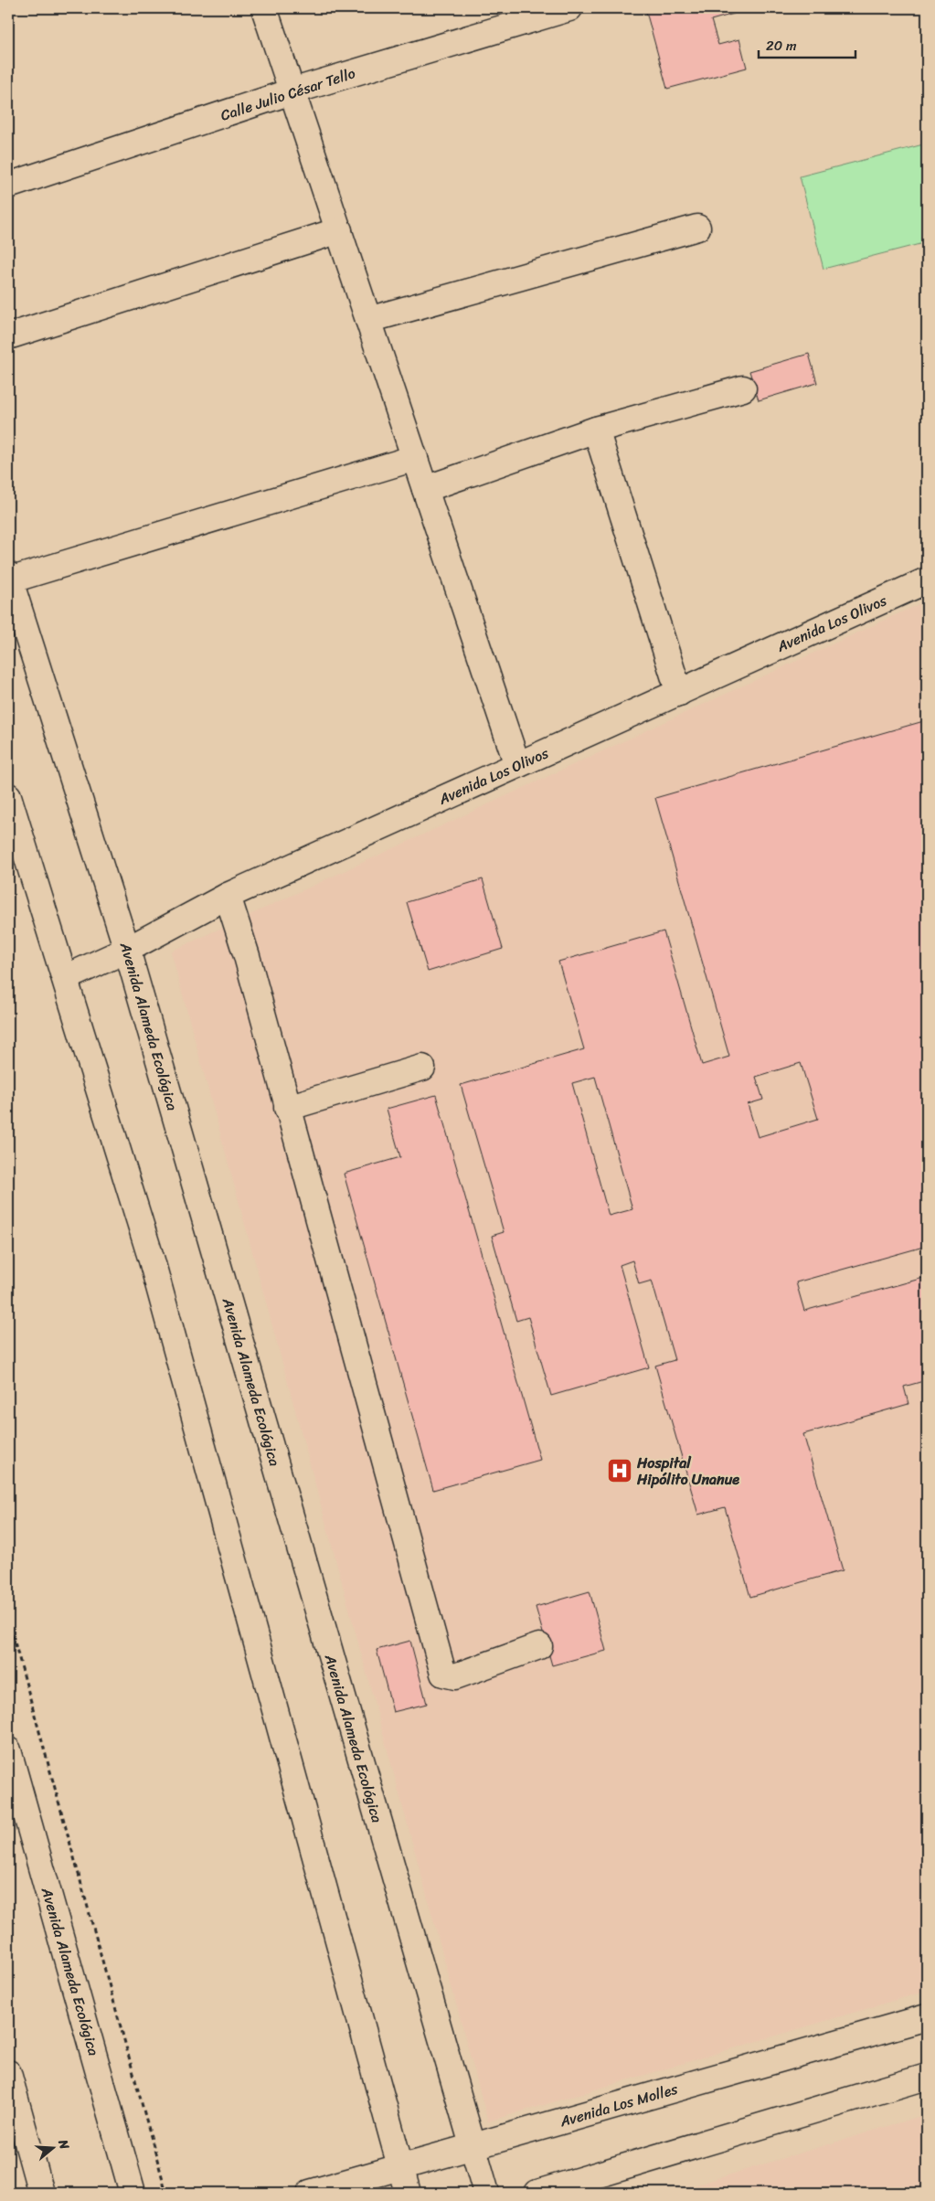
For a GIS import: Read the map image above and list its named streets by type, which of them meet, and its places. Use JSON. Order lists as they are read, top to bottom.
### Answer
{
  "streets": {
    "street": [
      "Calle Julio César Tello",
      "Avenida Los Olivos",
      "Avenida Alameda Ecológica",
      "Avenida Los Molles"
    ]
  },
  "crossings": [
    ["Avenida Los Olivos", "Avenida Alameda Ecológica"],
    ["Avenida Alameda Ecológica", "Avenida Los Molles"]
  ],
  "places": {
    "hospital": ["Hospital Hipólito Unanue"]
  },
  "scale_bar": "20 m",
  "north": "right"
}
